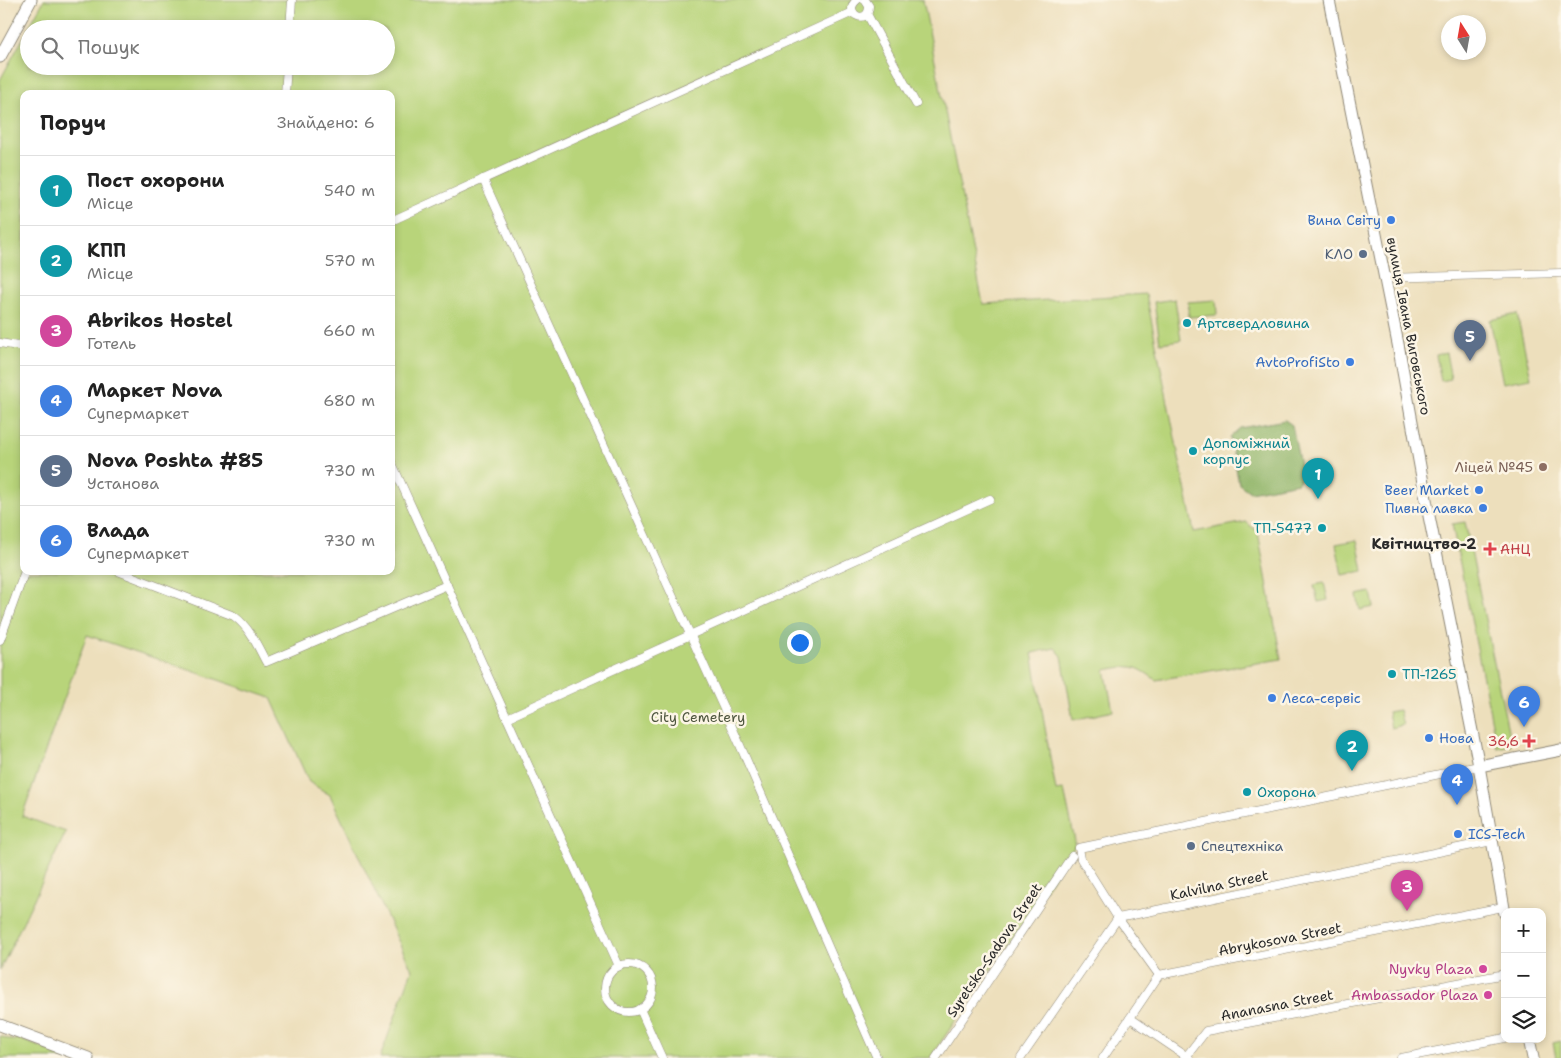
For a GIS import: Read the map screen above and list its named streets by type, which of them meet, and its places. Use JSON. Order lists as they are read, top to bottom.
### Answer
{
  "streets": {
    "main road": ["вулиця Івана Виговського"],
    "street": [
      "Kalvilna Street",
      "Abrykosova Street",
      "Syretsko-Sadova Street",
      "Ananasna Street"
    ]
  },
  "districts": ["Квітництво-2"],
  "parks": ["City Cemetery"],
  "places": {
    "other": [
      "Вина Світу",
      "КЛО",
      "Артсвердловина",
      "AvtoProfiSto",
      "Допоміжний корпус",
      "Ліцей №45",
      "Beer Market",
      "Пивна лавка",
      "ТП-5477",
      "ТП-1265",
      "Леса-сервіс",
      "Нова",
      "Охорона",
      "ICS-Tech",
      "Спецтехніка",
      "Nyvky Plaza",
      "Ambassador Plaza"
    ],
    "health": ["АНЦ", "36,6"]
  },
  "north": "top",
  "page": {
    "search": "Пошук",
    "heading": ["Поруч", "Знайдено: 6"],
    "list": [
      {
        "mark": "1",
        "name": "Пост охорони",
        "note": "Місце",
        "value": "540 m"
      },
      {
        "mark": "2",
        "name": "КПП",
        "note": "Місце",
        "value": "570 m"
      },
      {
        "mark": "3",
        "name": "Abrikos Hostel",
        "note": "Готель",
        "value": "660 m"
      },
      {
        "mark": "4",
        "name": "Маркет Nova",
        "note": "Супермаркет",
        "value": "680 m"
      },
      {
        "mark": "5",
        "name": "Nova Poshta #85",
        "note": "Установа",
        "value": "730 m"
      },
      {
        "mark": "6",
        "name": "Влада",
        "note": "Супермаркет",
        "value": "730 m"
      }
    ],
    "pins": [
      "5",
      "1",
      "6",
      "2",
      "4",
      "3"
    ],
    "map_buttons": ["+", "−"]
  }
}
